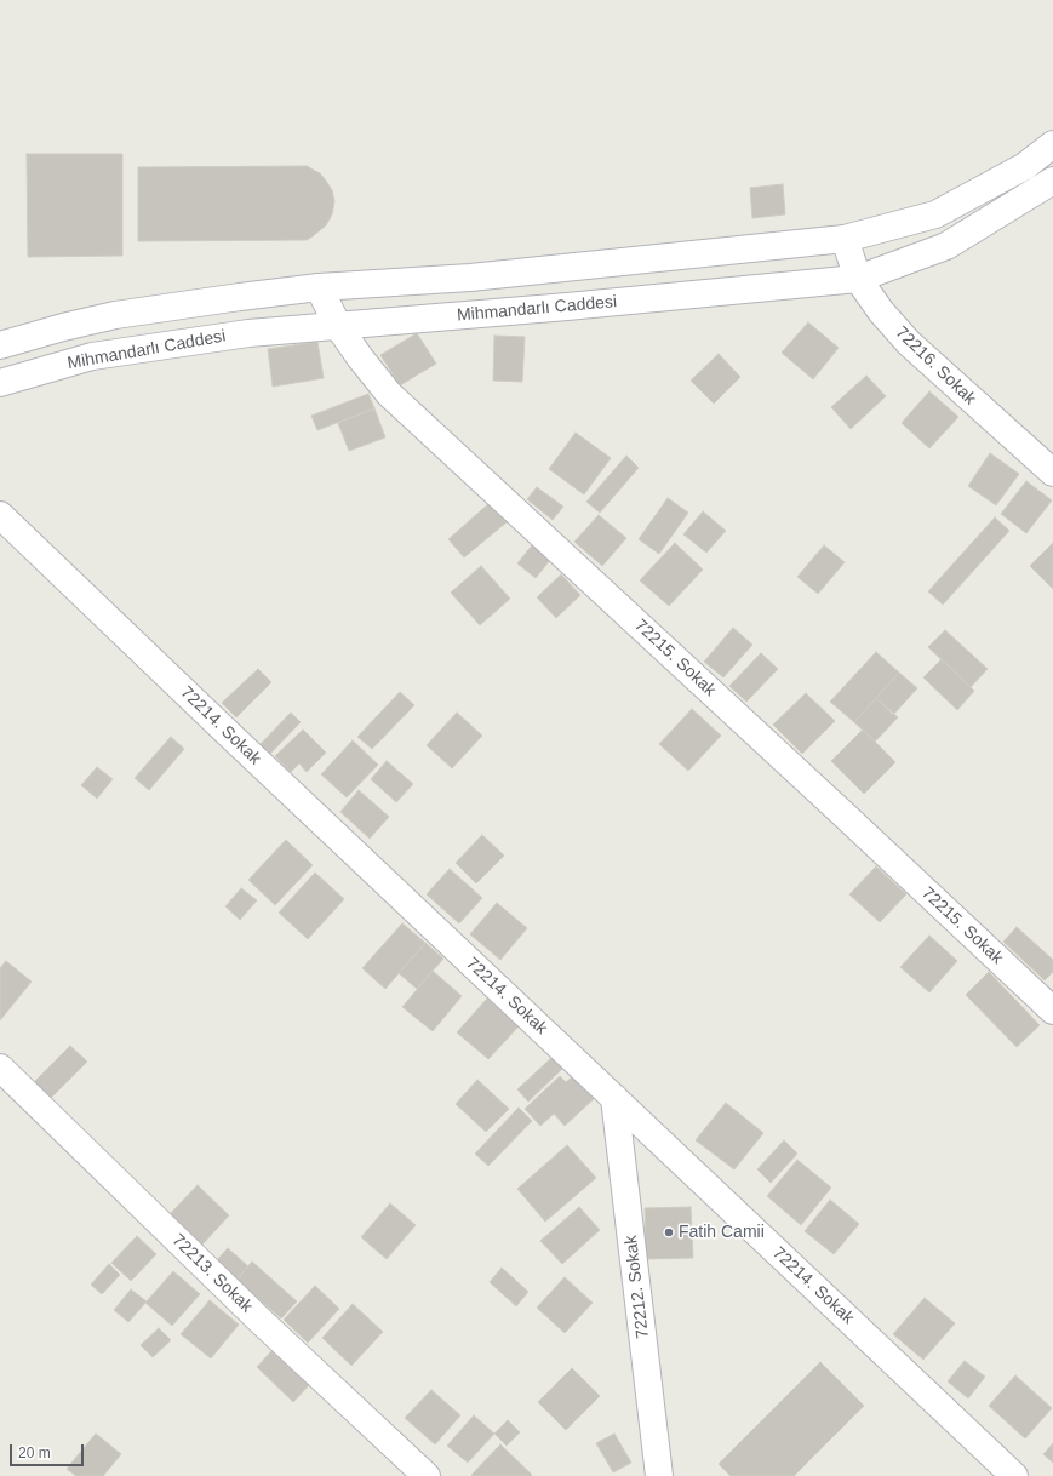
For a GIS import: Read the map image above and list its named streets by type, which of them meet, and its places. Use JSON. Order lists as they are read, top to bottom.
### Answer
{
  "streets": {
    "street": [
      "Mihmandarlı Caddesi",
      "72216. Sokak",
      "72215. Sokak",
      "72214. Sokak",
      "72213. Sokak",
      "72212. Sokak"
    ]
  },
  "crossings": [
    ["Mihmandarlı Caddesi", "72216. Sokak"],
    ["Mihmandarlı Caddesi", "72215. Sokak"],
    ["72214. Sokak", "72212. Sokak"]
  ],
  "places": ["Fatih Camii"],
  "scale_bar": "20 m"
}
